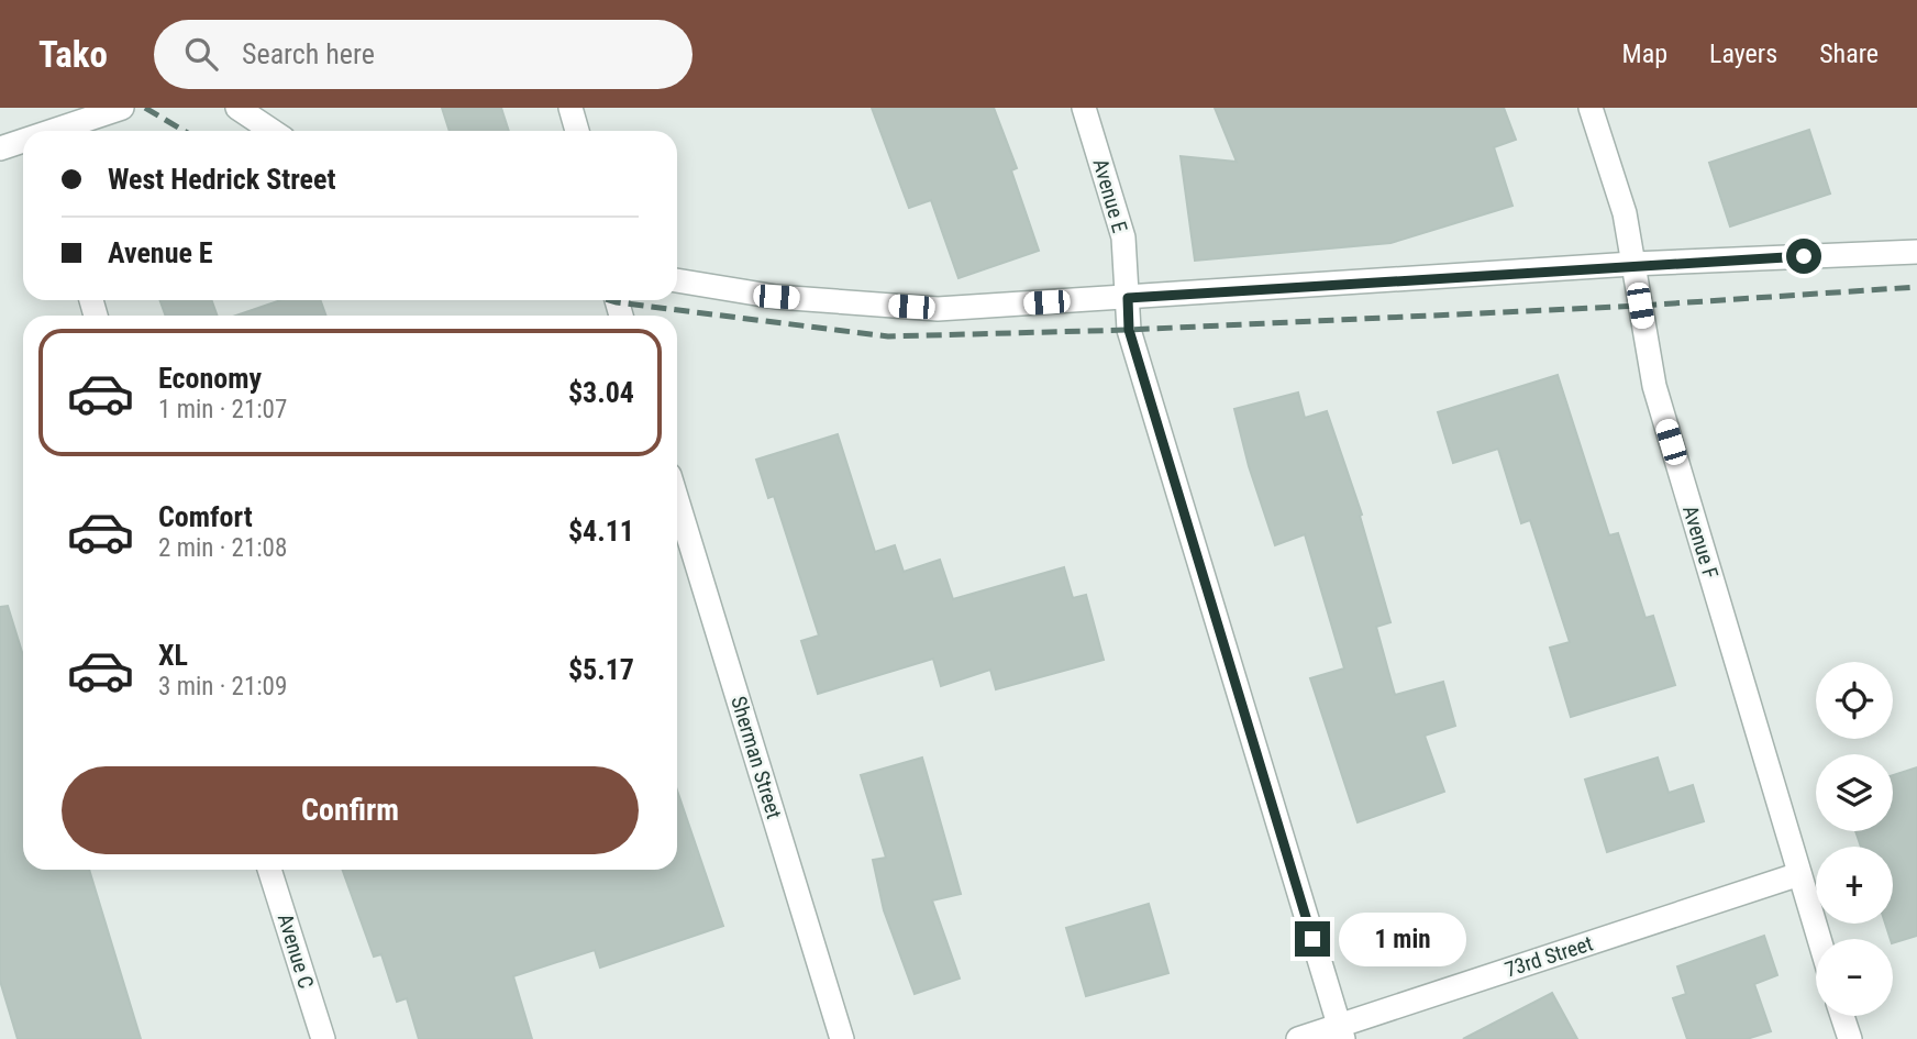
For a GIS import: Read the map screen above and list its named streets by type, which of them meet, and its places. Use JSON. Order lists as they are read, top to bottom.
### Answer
{
  "streets": {
    "street": [
      "Avenue E",
      "Avenue F",
      "Sherman Street",
      "Avenue C",
      "73rd Street"
    ]
  },
  "crossings": [
    ["Avenue E", "73rd Street"],
    ["Avenue F", "73rd Street"]
  ],
  "page": {
    "header": "Tako",
    "search": "Search here",
    "nav": ["Map", "Layers", "Share"],
    "banner": ["West Hedrick Street", "Avenue E"],
    "list": [
      {
        "name": "Economy",
        "note": "1 min · 21:07",
        "value": "$3.04"
      },
      {
        "name": "Comfort",
        "note": "2 min · 21:08",
        "value": "$4.11"
      },
      {
        "name": "XL",
        "note": "3 min · 21:09",
        "value": "$5.17"
      }
    ],
    "map_buttons": ["+", "−"],
    "buttons": "Confirm",
    "bubble": "1 min"
  }
}
